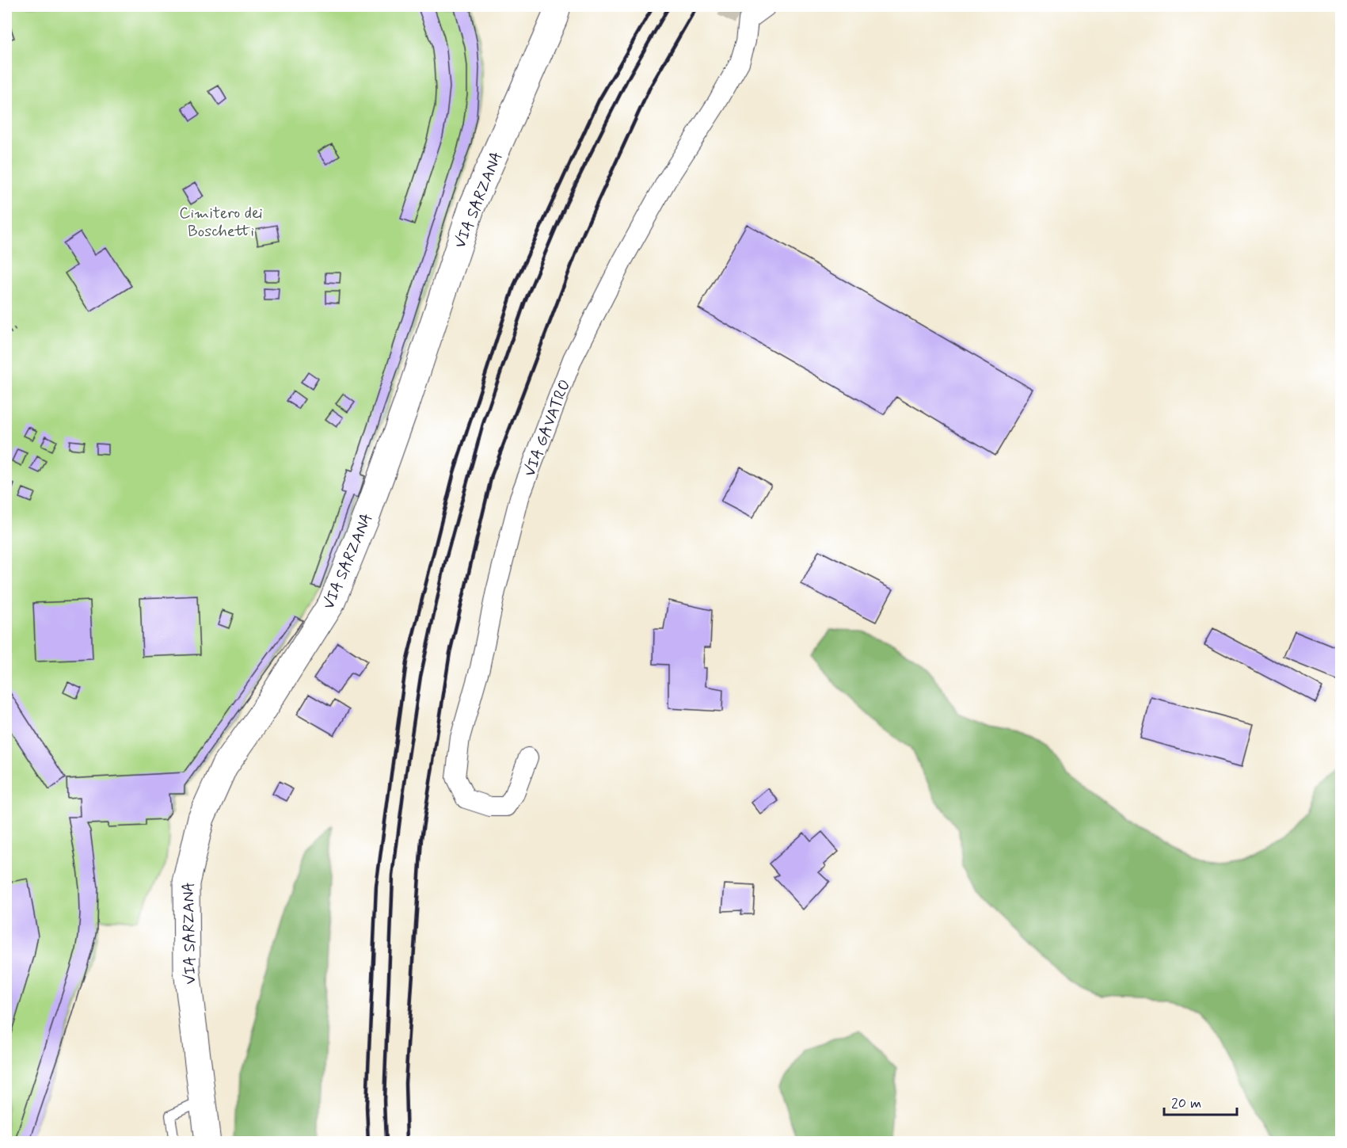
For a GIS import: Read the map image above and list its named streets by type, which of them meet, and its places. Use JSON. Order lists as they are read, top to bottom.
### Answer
{
  "streets": {
    "main road": ["VIA SARZANA"],
    "street": ["VIA GAVATRO"]
  },
  "parks": ["Cimitero dei Boschetti"],
  "scale_bar": "20 m"
}
